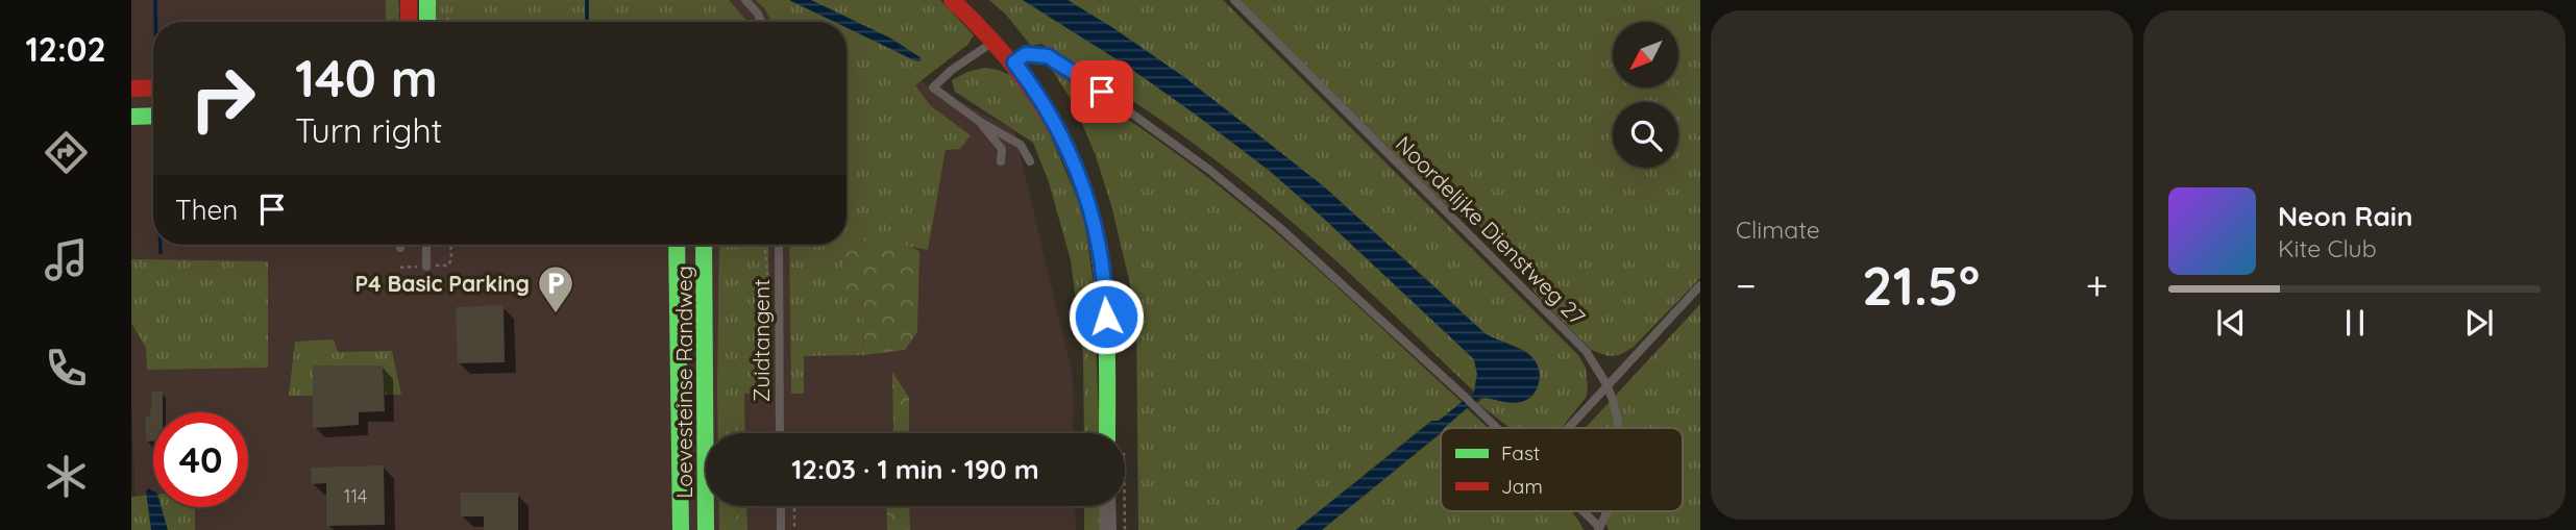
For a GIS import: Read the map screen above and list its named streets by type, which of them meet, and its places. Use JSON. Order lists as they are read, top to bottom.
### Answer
{
  "streets": {
    "street": ["Loevesteinse Randweg"],
    "lane": ["Noordelijke Dienstweg 27", "Zuidtangent"]
  },
  "places": {
    "parking": ["P4 Basic Parking"]
  },
  "house_numbers": ["114"],
  "legend": ["Fast", "Jam"],
  "north": "bottom left",
  "page": {
    "tabs": "12:02",
    "tile": "Climate",
    "turn": ["140 m", "Turn right"],
    "then": "Then",
    "song": ["Neon Rain", "Kite Club"],
    "heat": ["−", "21.5°", "+"],
    "limit": "40",
    "trip": "12:03 · 1 min · 190 m"
  }
}
